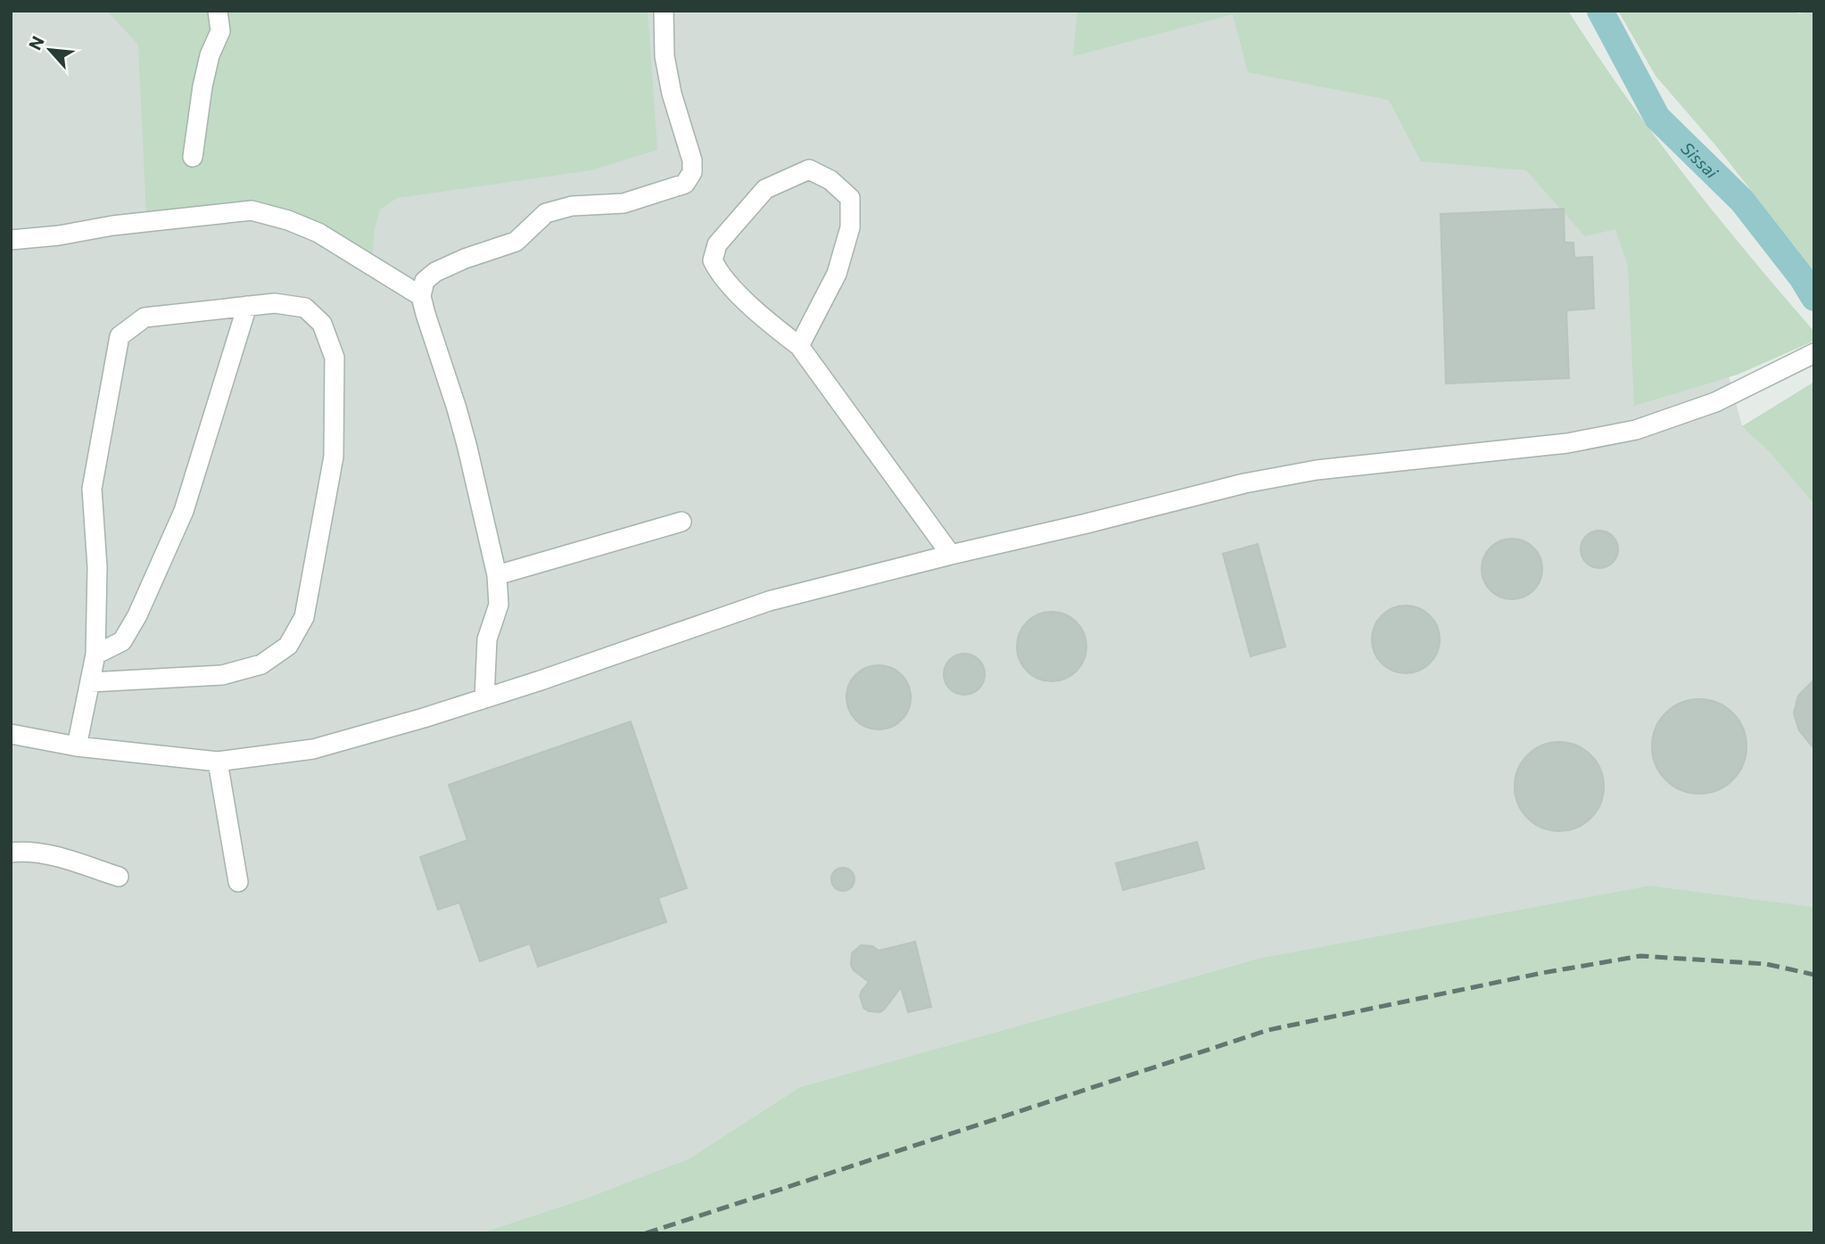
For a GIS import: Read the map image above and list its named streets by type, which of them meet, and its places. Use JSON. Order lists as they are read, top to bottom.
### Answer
{
  "water": ["Sissai"],
  "north": "top left"
}
